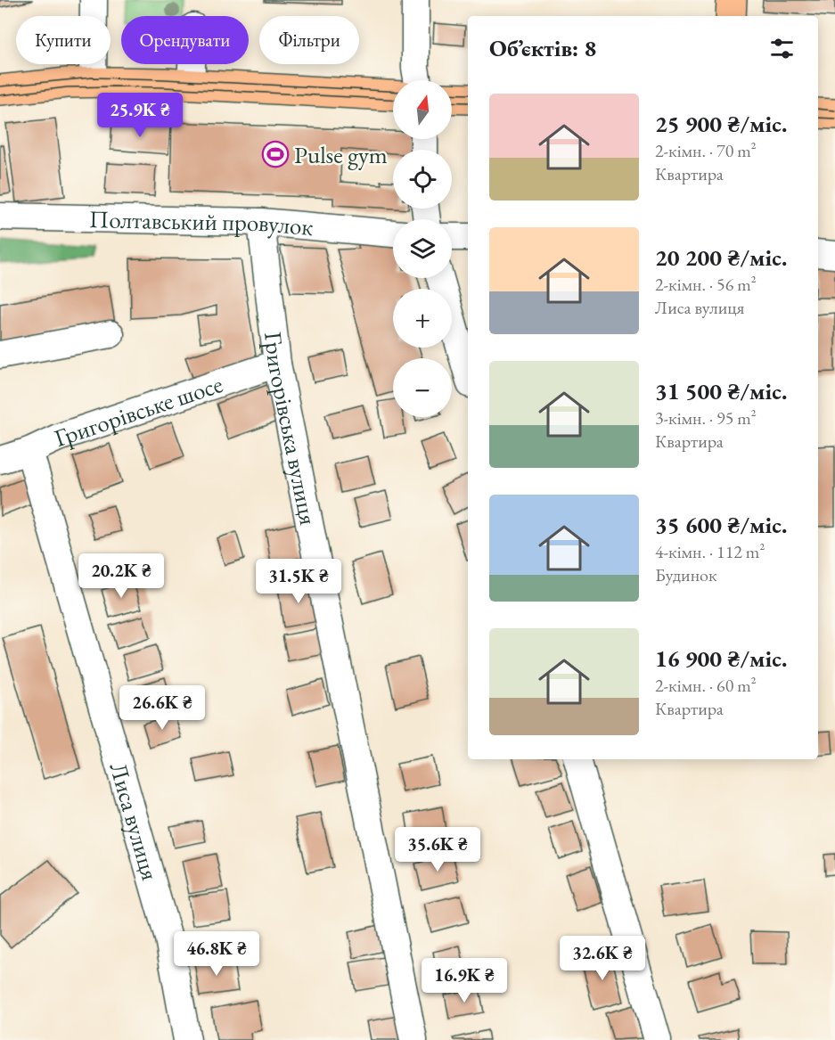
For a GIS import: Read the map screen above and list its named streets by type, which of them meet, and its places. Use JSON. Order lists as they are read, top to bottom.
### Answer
{
  "streets": {
    "street": [
      "Полтавський провулок",
      "Григорівське шосе",
      "Григорівська вулиця",
      "Лиса вулиця"
    ]
  },
  "crossings": [
    ["Полтавський провулок", "Григорівська вулиця"],
    ["Григорівське шосе", "Григорівська вулиця"],
    ["Григорівське шосе", "Лиса вулиця"]
  ],
  "places": {
    "sports": ["Pulse gym"]
  },
  "north": "top",
  "page": {
    "chip": ["Купити", "Орендувати", "Фільтри"],
    "heading": "Об’єктів: 8",
    "map_buttons": ["+", "−"],
    "list": [
      {
        "name": "25 900 ₴/міс.",
        "note": "2-кімн. · 70 m² · Квартира"
      },
      {
        "name": "20 200 ₴/міс.",
        "note": "2-кімн. · 56 m² · Лиса вулиця"
      },
      {
        "name": "31 500 ₴/міс.",
        "note": "3-кімн. · 95 m² · Квартира"
      },
      {
        "name": "35 600 ₴/міс.",
        "note": "4-кімн. · 112 m² · Будинок"
      },
      {
        "name": "16 900 ₴/міс.",
        "note": "2-кімн. · 60 m² · Квартира"
      }
    ],
    "price": [
      "25.9K ₴",
      "20.2K ₴",
      "31.5K ₴",
      "26.6K ₴",
      "35.6K ₴",
      "46.8K ₴",
      "32.6K ₴",
      "16.9K ₴"
    ]
  }
}
